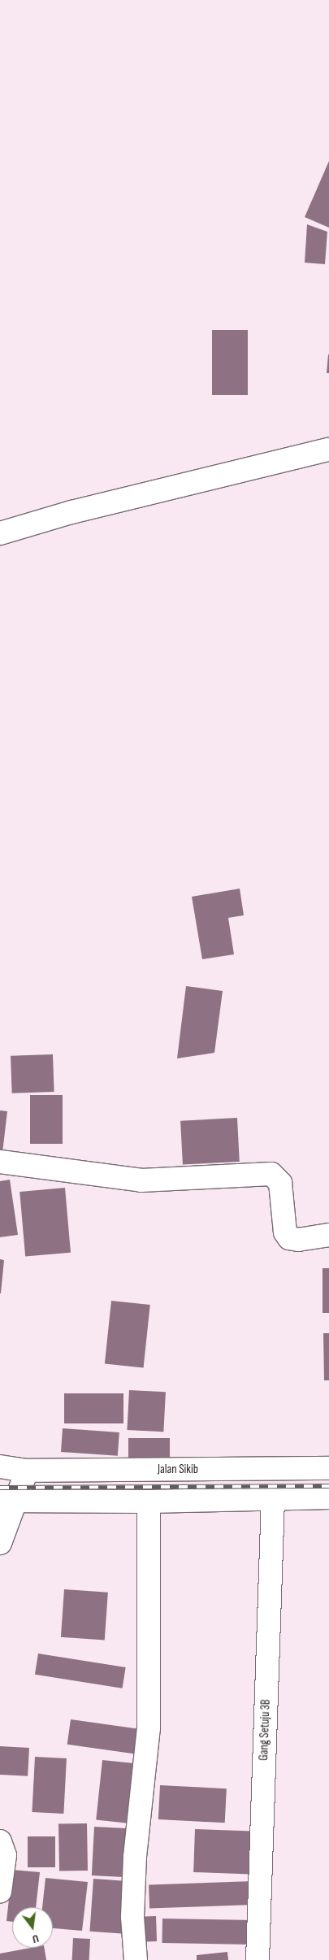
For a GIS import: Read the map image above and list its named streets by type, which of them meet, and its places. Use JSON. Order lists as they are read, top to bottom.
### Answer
{
  "streets": {
    "street": ["Jalan Sikib", "Gang Setuju 3B"]
  },
  "north": "bottom"
}
